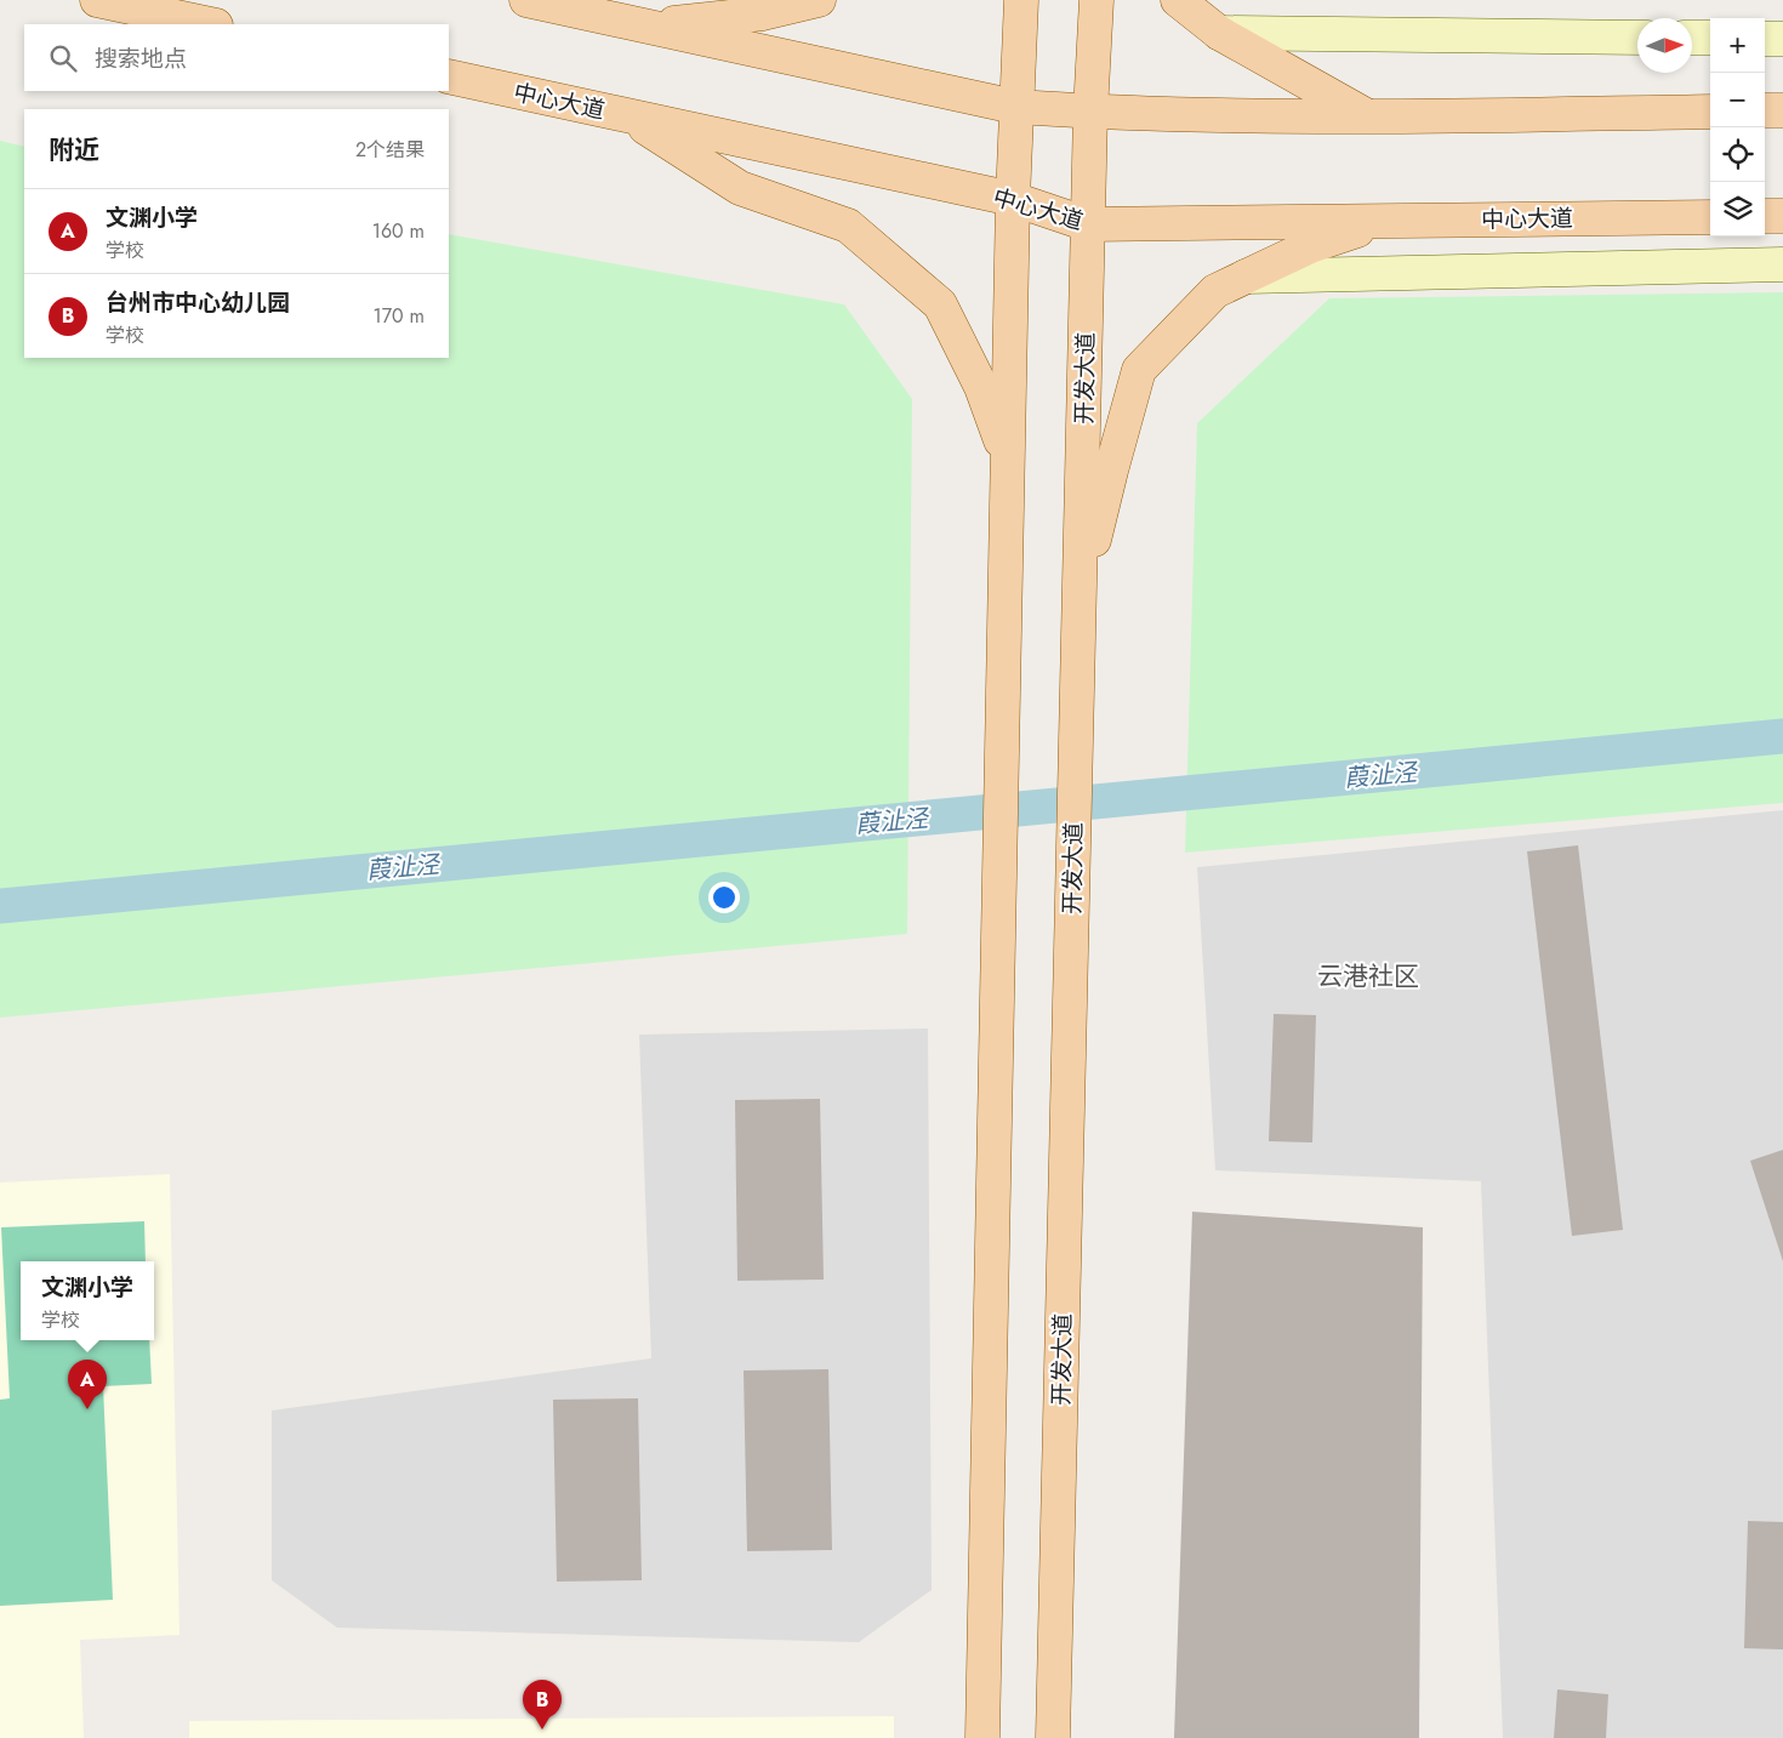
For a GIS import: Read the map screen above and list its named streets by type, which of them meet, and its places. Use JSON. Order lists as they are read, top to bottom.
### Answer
{
  "streets": {
    "main road": ["中心大道", "开发大道"]
  },
  "crossings": [
    ["中心大道", "开发大道"]
  ],
  "districts": ["云港社区"],
  "water": ["葭沚泾"],
  "north": "right",
  "page": {
    "map_buttons": ["+", "−"],
    "search": "搜索地点",
    "heading": ["附近", "2个结果"],
    "list": [
      {
        "mark": "A",
        "name": "文渊小学",
        "note": "学校",
        "value": "160 m"
      },
      {
        "mark": "B",
        "name": "台州市中心幼儿园",
        "note": "学校",
        "value": "170 m"
      }
    ],
    "popup": ["文渊小学", "学校"],
    "pins": ["A", "B"]
  }
}
